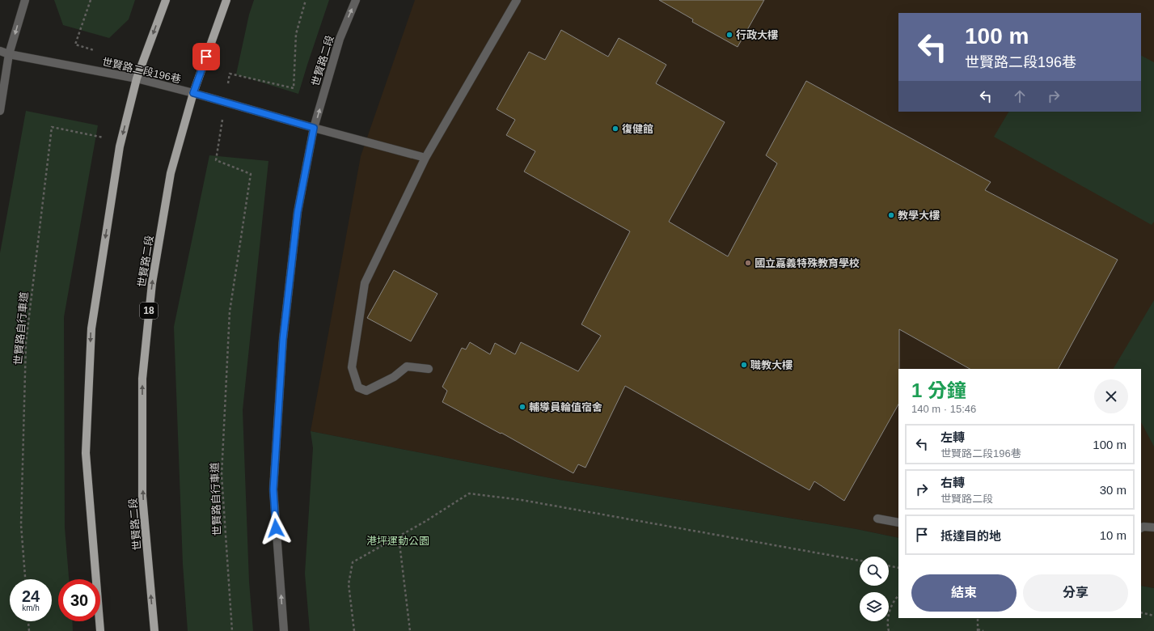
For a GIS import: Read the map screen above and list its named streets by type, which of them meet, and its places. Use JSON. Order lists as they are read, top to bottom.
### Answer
{
  "streets": {
    "main road": ["世賢路二段", "18"],
    "street": ["世賢路二段196巷"],
    "path": ["世賢路自行車道"]
  },
  "crossings": [
    ["世賢路二段", "世賢路二段196巷"]
  ],
  "parks": ["港坪運動公園"],
  "places": [
    "行政大樓",
    "復健館",
    "教學大樓",
    "國立嘉義特殊教育學校",
    "職教大樓",
    "輔導員輪值宿舍"
  ],
  "page": {
    "turn": ["100 m", "世賢路二段196巷"],
    "heading": ["1 分鐘", "140 m · 15:46"],
    "list": [
      {
        "name": "左轉",
        "note": "世賢路二段196巷",
        "value": "100 m"
      },
      {
        "name": "右轉",
        "note": "世賢路二段",
        "value": "30 m"
      },
      {
        "name": "抵達目的地",
        "value": "10 m"
      }
    ],
    "buttons": ["結束", "分享"],
    "speed": "24 km/h",
    "limit": "30"
  }
}
